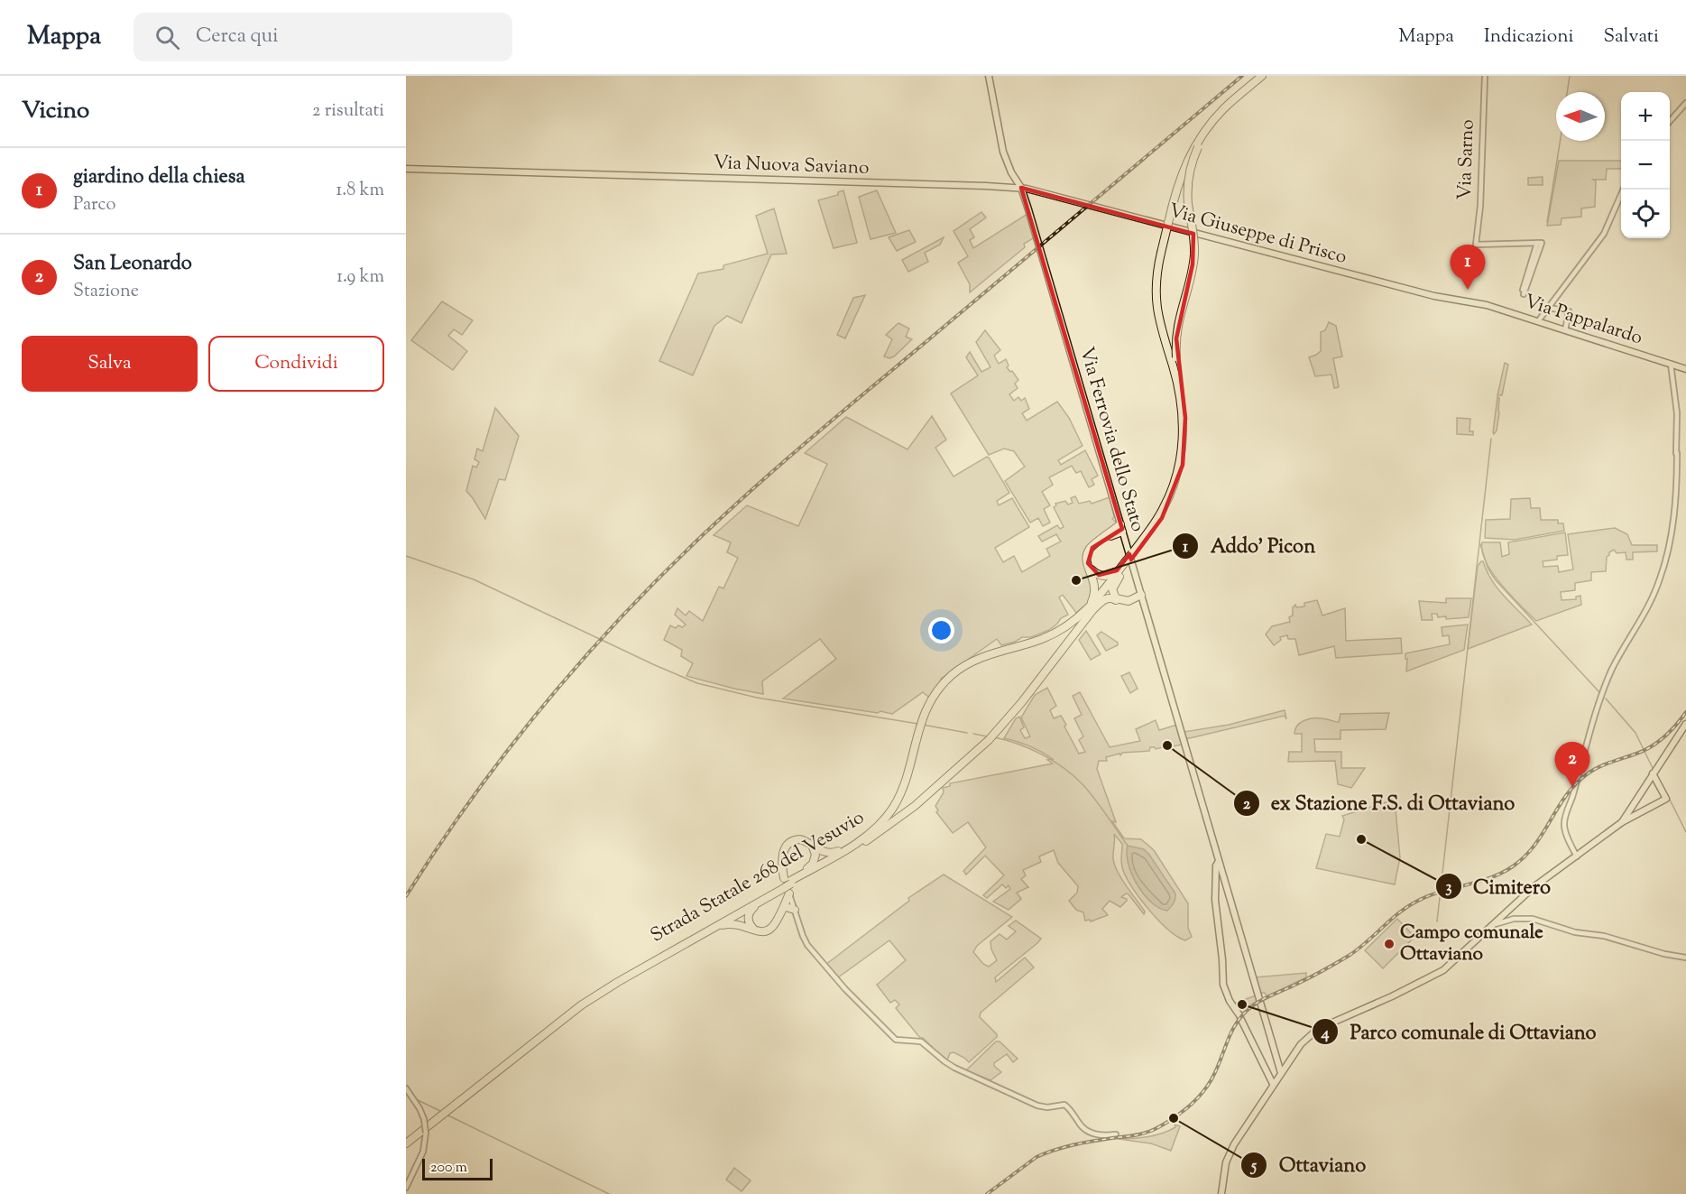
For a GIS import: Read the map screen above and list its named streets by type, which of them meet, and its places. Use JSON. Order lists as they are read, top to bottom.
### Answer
{
  "streets": {
    "highway": ["Strada Statale 268 del Vesuvio"],
    "main road": [
      "Via Nuova Saviano",
      "Via Giuseppe di Prisco",
      "Via Pappalardo",
      "Via Ferrovia dello Stato"
    ],
    "street": ["Via Sarno"]
  },
  "crossings": [
    ["Via Nuova Saviano", "Via Giuseppe di Prisco"],
    ["Via Nuova Saviano", "Via Ferrovia dello Stato"],
    ["Via Giuseppe di Prisco", "Via Pappalardo"],
    ["Via Giuseppe di Prisco", "Via Ferrovia dello Stato"]
  ],
  "places": [
    "Addo' Picon",
    "ex Stazione F.S. di Ottaviano",
    "Cimitero",
    "Campo comunale Ottaviano",
    "Parco comunale di Ottaviano",
    "Ottaviano"
  ],
  "scale_bar": "200 m",
  "north": "left",
  "page": {
    "header": "Mappa",
    "search": "Cerca qui",
    "nav": ["Mappa", "Indicazioni", "Salvati"],
    "heading": ["Vicino", "2 risultati"],
    "map_buttons": ["+", "−"],
    "list": [
      {
        "mark": "1",
        "name": "giardino della chiesa",
        "note": "Parco",
        "value": "1.8 km"
      },
      {
        "mark": "2",
        "name": "San Leonardo",
        "note": "Stazione",
        "value": "1.9 km"
      }
    ],
    "pins": ["1", "2"],
    "buttons": ["Salva", "Condividi"],
    "scale": "200 m"
  }
}
